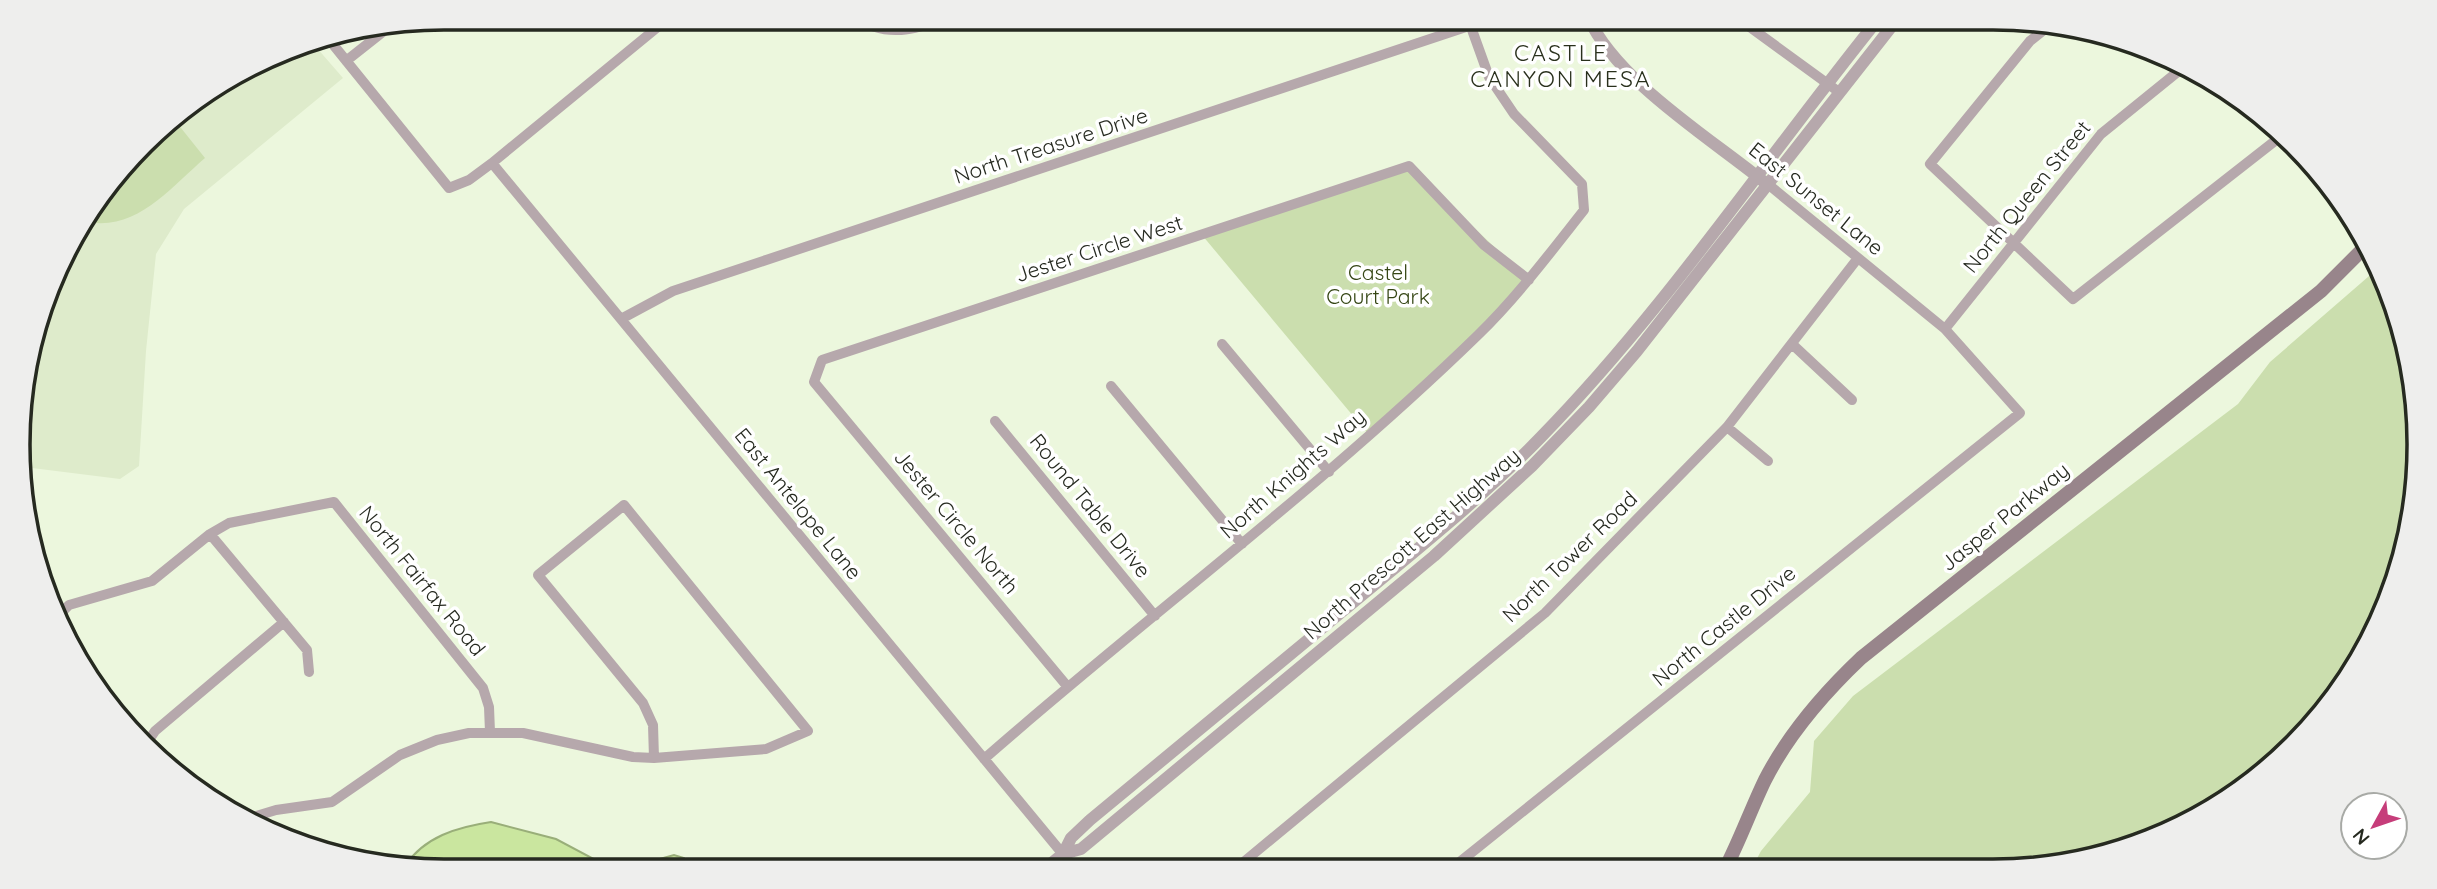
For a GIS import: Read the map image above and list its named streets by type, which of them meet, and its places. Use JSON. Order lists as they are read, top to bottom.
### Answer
{
  "streets": {
    "main road": ["Jasper Parkway"],
    "street": [
      "North Treasure Drive",
      "North Queen Street",
      "East Sunset Lane",
      "Jester Circle West",
      "North Knights Way",
      "East Antelope Lane",
      "Round Table Drive",
      "Jester Circle North",
      "North Prescott East Highway",
      "North Tower Road",
      "North Fairfax Road",
      "North Castle Drive"
    ]
  },
  "crossings": [
    ["North Treasure Drive", "East Antelope Lane"],
    ["North Queen Street", "East Sunset Lane"],
    ["East Sunset Lane", "North Prescott East Highway"],
    ["East Sunset Lane", "North Tower Road"],
    ["East Sunset Lane", "North Castle Drive"],
    ["Jester Circle West", "North Knights Way"],
    ["Jester Circle West", "Jester Circle North"],
    ["North Knights Way", "East Antelope Lane"],
    ["North Knights Way", "Round Table Drive"],
    ["North Knights Way", "Jester Circle North"],
    ["East Antelope Lane", "North Prescott East Highway"]
  ],
  "districts": ["CASTLE CANYON MESA"],
  "parks": ["Castel Court Park"],
  "north": "bottom left"
}
